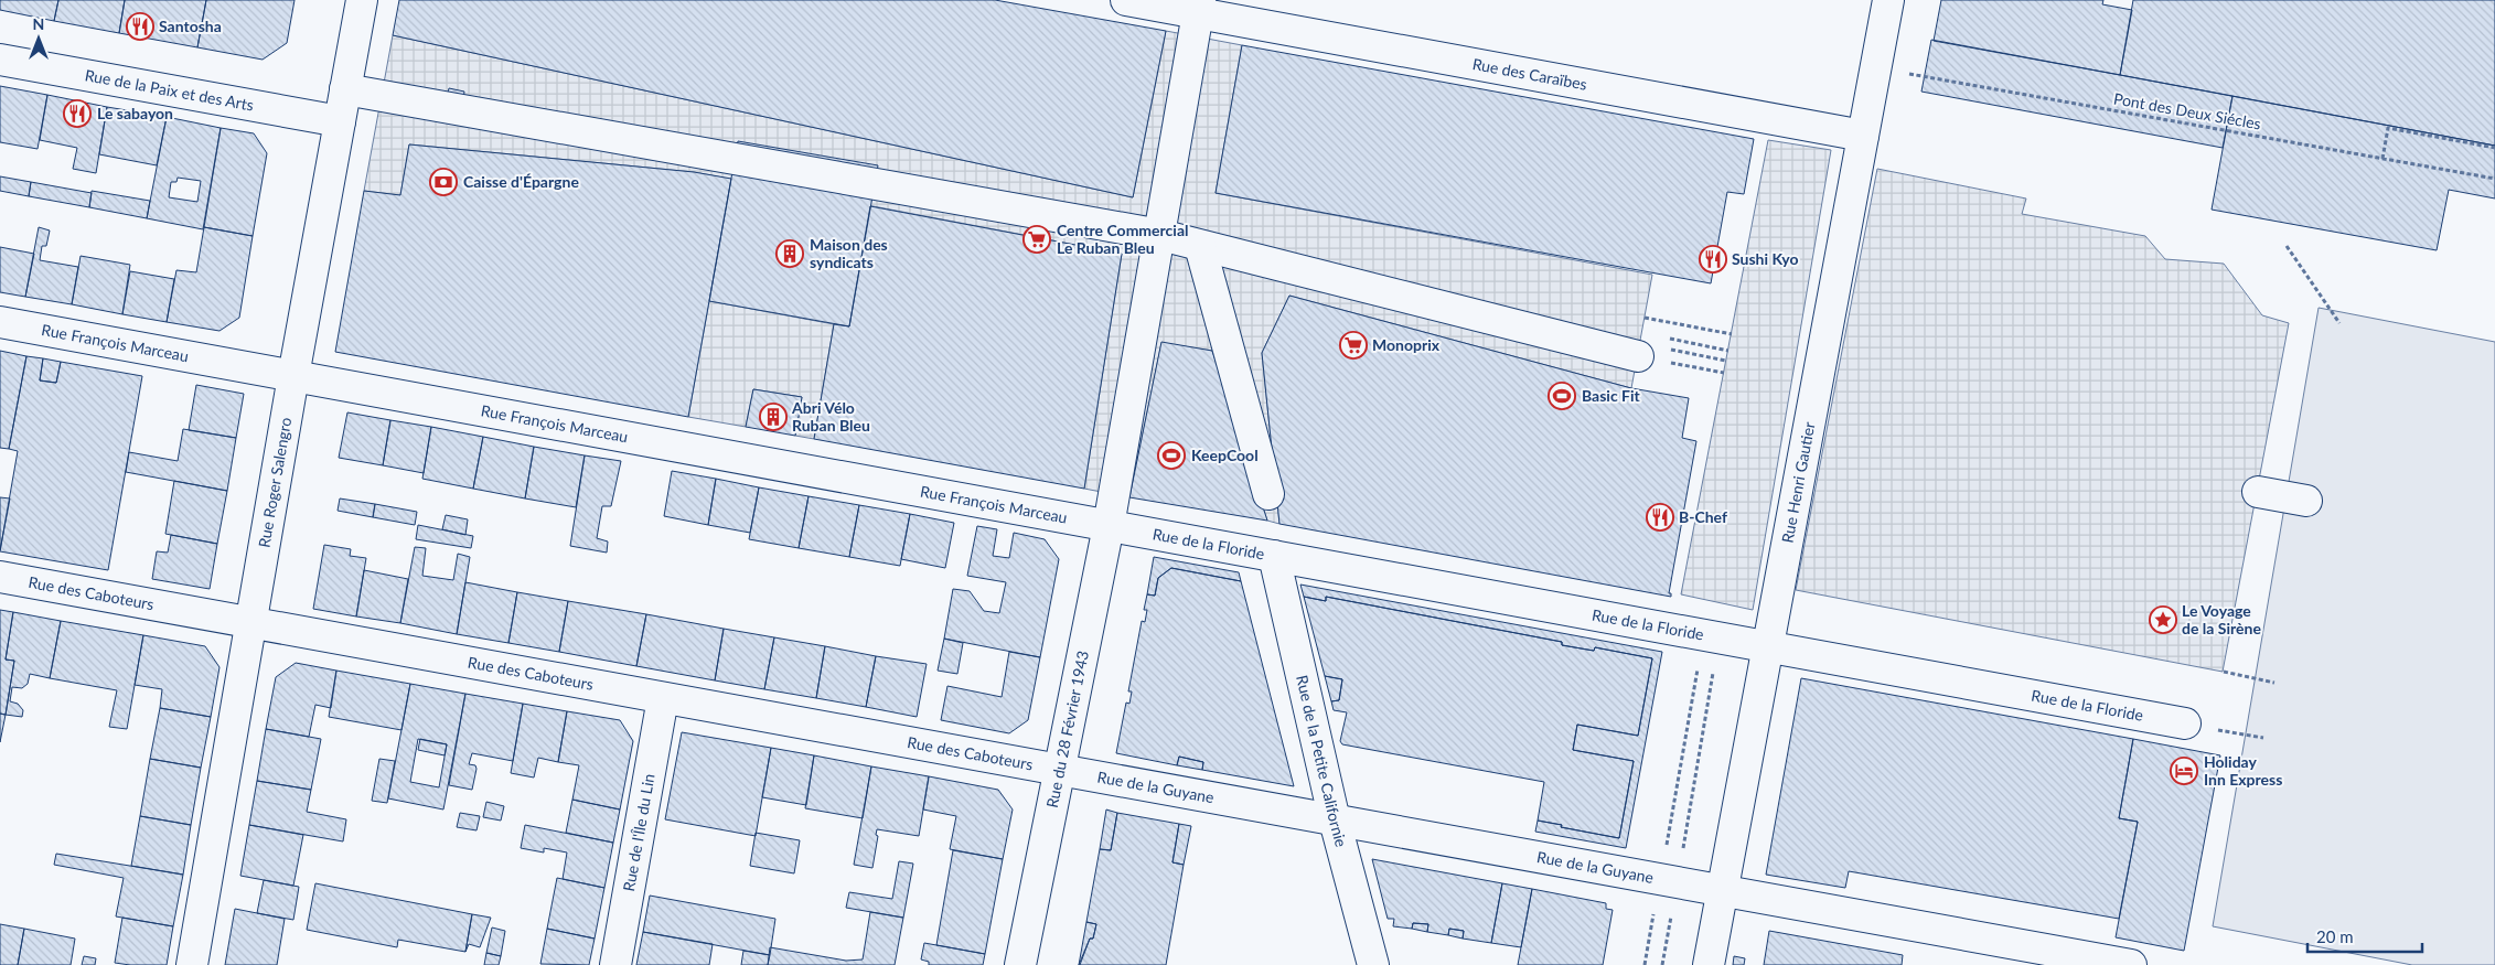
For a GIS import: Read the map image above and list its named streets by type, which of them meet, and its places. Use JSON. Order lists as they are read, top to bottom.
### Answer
{
  "streets": {
    "street": [
      "Rue des Caraïbes",
      "Rue de la Paix et des Arts",
      "Rue François Marceau",
      "Rue Roger Salengro",
      "Rue Henri Gautier",
      "Rue de la Floride",
      "Rue des Caboteurs",
      "Rue du 28 Février 1943",
      "Rue de la Petite Californie",
      "Rue de la Guyane",
      "Rue de l'Île du Lin"
    ],
    "path": ["Pont des Deux Siécles"]
  },
  "crossings": [
    ["Rue des Caraïbes", "Rue Henri Gautier"],
    ["Rue des Caraïbes", "Rue du 28 Février 1943"],
    ["Rue de la Paix et des Arts", "Rue Roger Salengro"],
    ["Pont des Deux Siécles", "Rue Henri Gautier"],
    ["Rue François Marceau", "Rue Roger Salengro"],
    ["Rue François Marceau", "Rue de la Floride"],
    ["Rue François Marceau", "Rue du 28 Février 1943"],
    ["Rue Roger Salengro", "Rue des Caboteurs"],
    ["Rue Henri Gautier", "Rue de la Floride"],
    ["Rue Henri Gautier", "Rue de la Guyane"],
    ["Rue de la Floride", "Rue du 28 Février 1943"],
    ["Rue de la Floride", "Rue de la Petite Californie"],
    ["Rue des Caboteurs", "Rue du 28 Février 1943"],
    ["Rue des Caboteurs", "Rue de la Guyane"],
    ["Rue des Caboteurs", "Rue de l'Île du Lin"],
    ["Rue du 28 Février 1943", "Rue de la Guyane"],
    ["Rue de la Petite Californie", "Rue de la Guyane"]
  ],
  "places": {
    "restaurant": [
      "Santosha",
      "Le sabayon",
      "Sushi Kyo",
      "B-Chef"
    ],
    "bank": ["Caisse d'Épargne"],
    "supermarket": ["Centre Commercial Le Ruban Bleu", "Monoprix"],
    "building": ["Maison des syndicats", "Abri Vélo Ruban Bleu"],
    "sports": ["Basic Fit", "KeepCool"],
    "place": ["Le Voyage de la Sirène"],
    "hotel": ["Holiday Inn Express"]
  },
  "scale_bar": "20 m",
  "north": "top"
}
